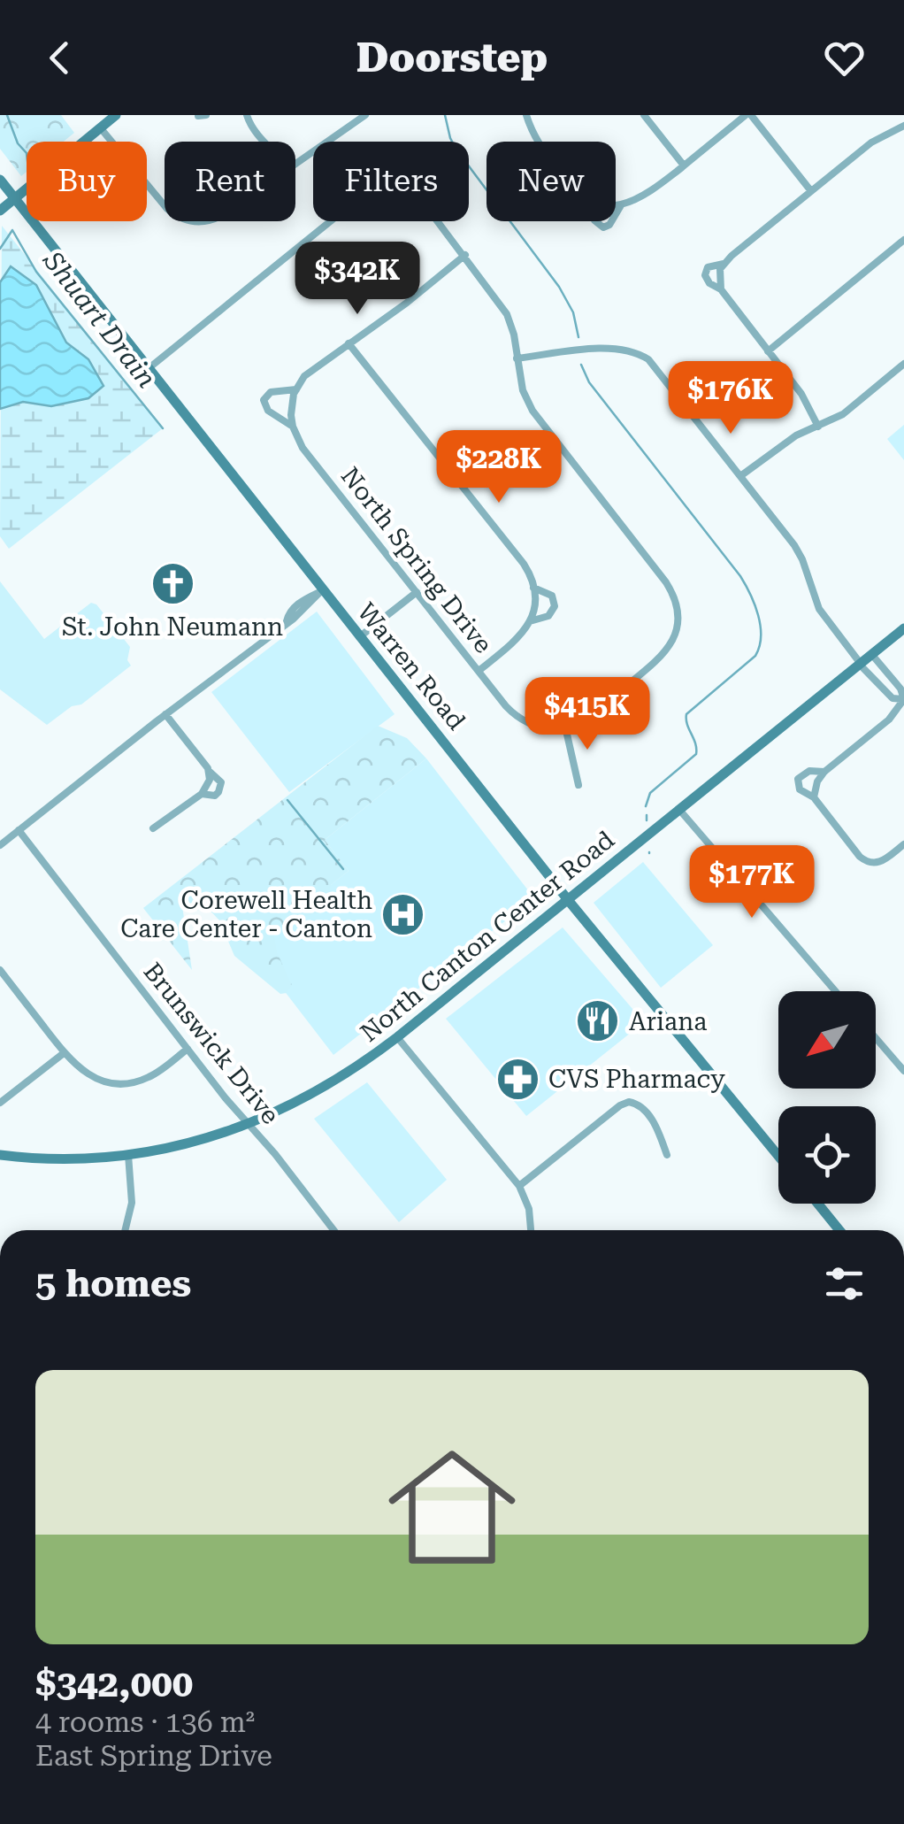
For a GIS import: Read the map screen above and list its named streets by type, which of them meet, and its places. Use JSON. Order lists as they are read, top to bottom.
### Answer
{
  "streets": {
    "main road": ["Warren Road", "North Canton Center Road"],
    "street": ["North Spring Drive", "Brunswick Drive"]
  },
  "crossings": [
    ["Warren Road", "North Canton Center Road"],
    ["North Canton Center Road", "Brunswick Drive"]
  ],
  "water": ["Shuart Drain"],
  "places": {
    "church": ["St. John Neumann"],
    "hospital": ["Corewell Health Care Center - Canton"],
    "restaurant": ["Ariana"],
    "pharmacy": ["CVS Pharmacy"]
  },
  "north": "bottom left",
  "page": {
    "header": "Doorstep",
    "chip": [
      "Buy",
      "Rent",
      "Filters",
      "New"
    ],
    "price": [
      "$342K",
      "$176K",
      "$228K",
      "$415K",
      "$177K"
    ],
    "heading": "5 homes",
    "list": [
      {
        "name": "$342,000",
        "note": "4 rooms · 136 m² · East Spring Drive"
      }
    ]
  }
}
